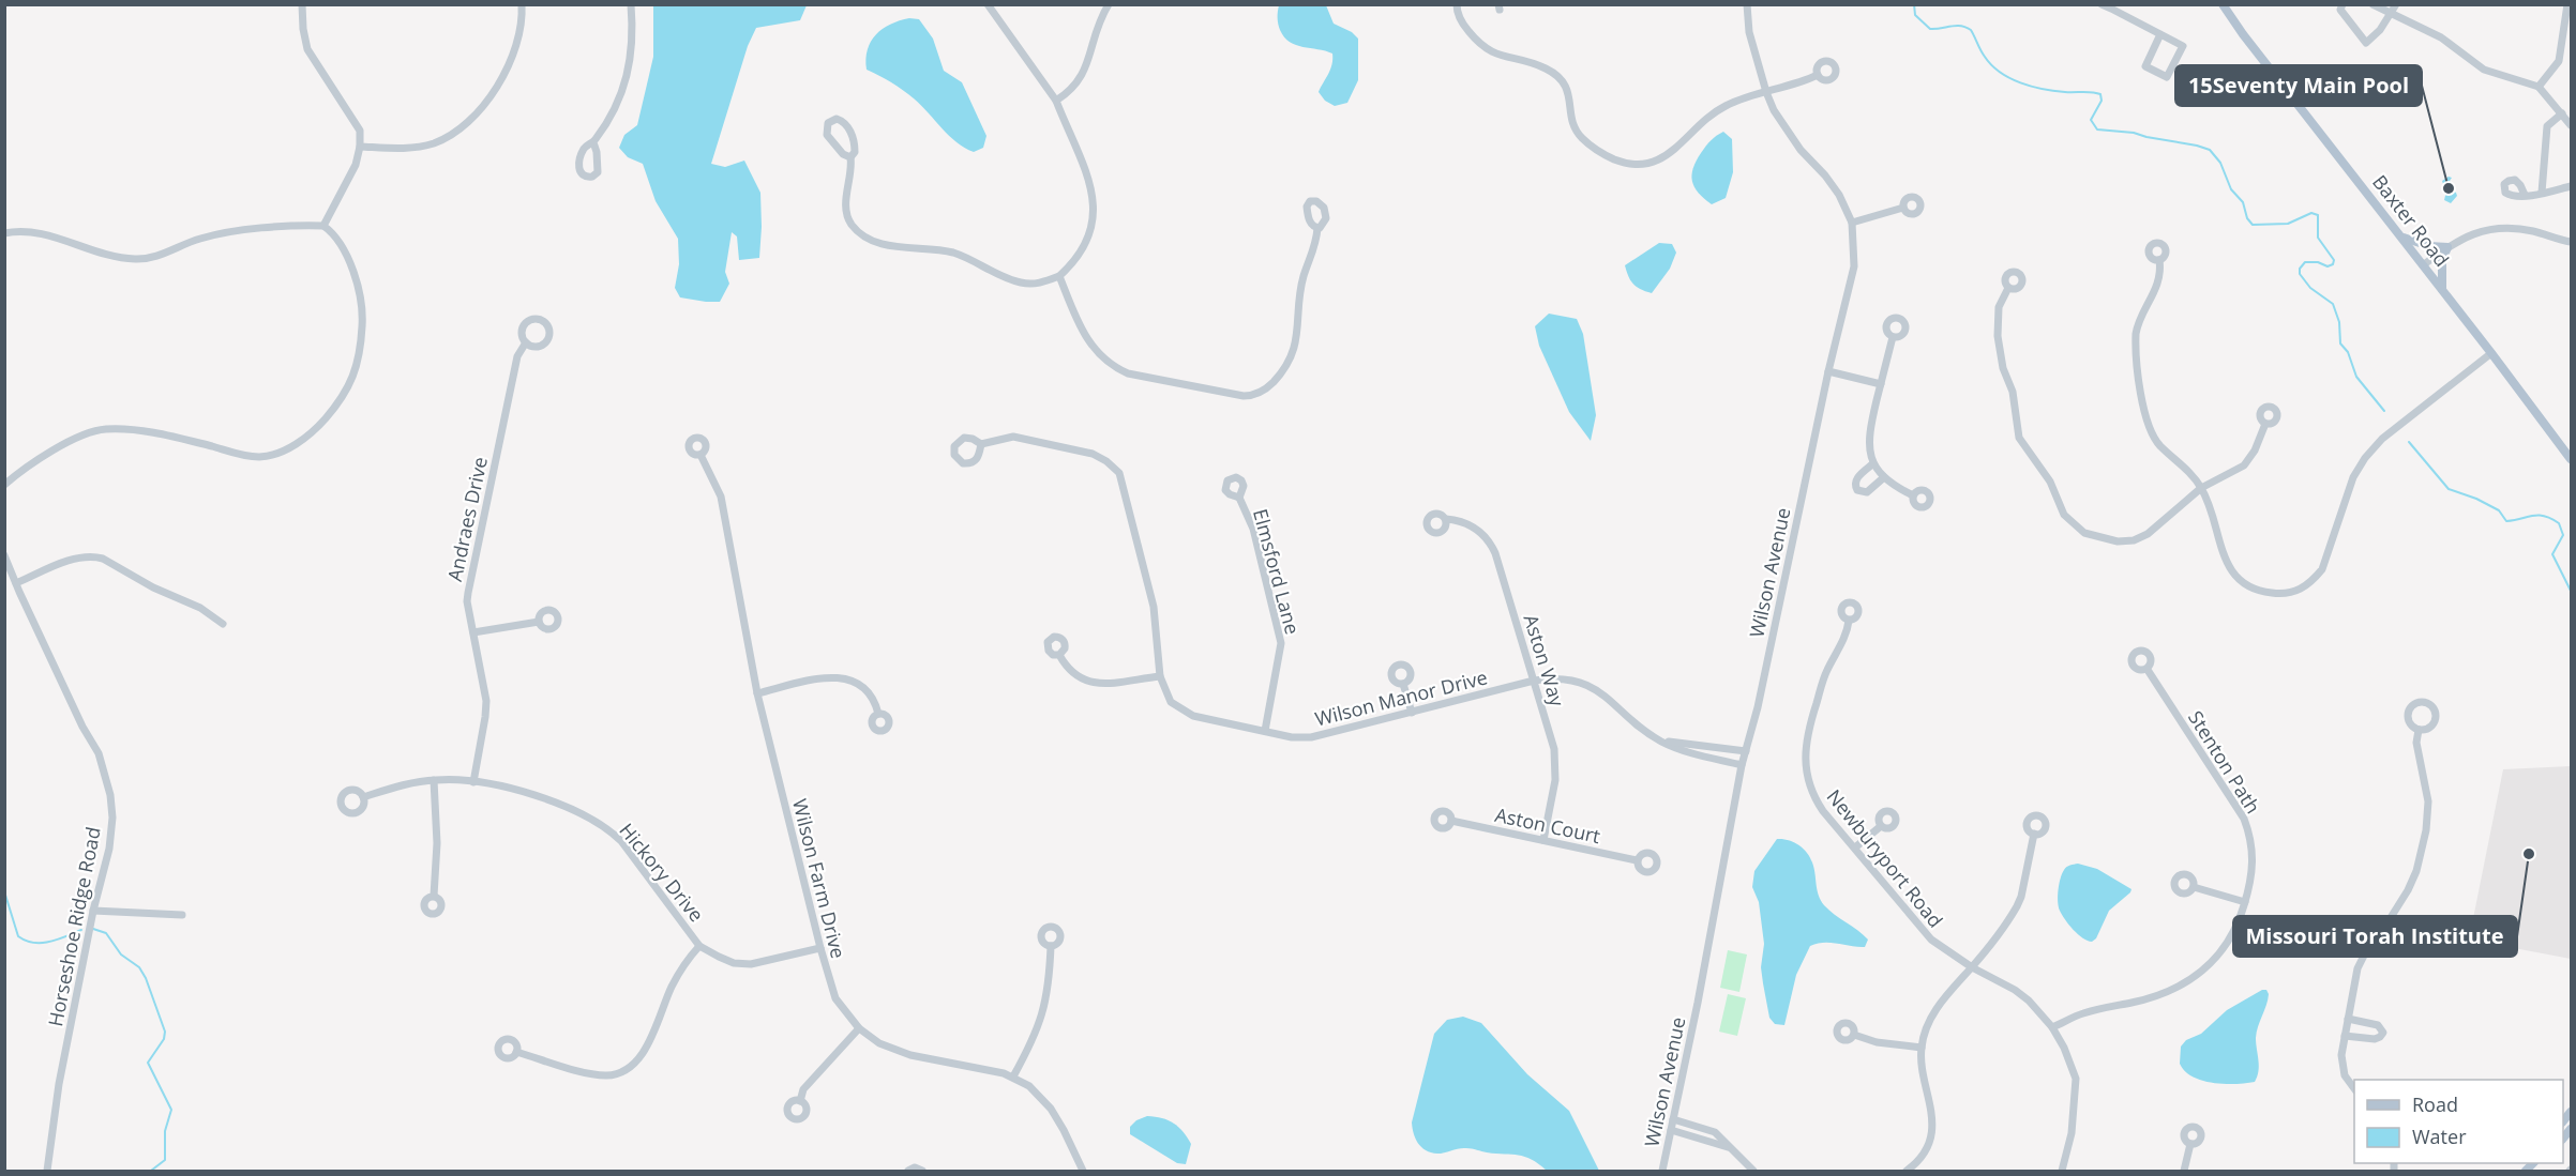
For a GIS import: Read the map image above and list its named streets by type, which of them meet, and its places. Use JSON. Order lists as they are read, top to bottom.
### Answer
{
  "streets": {
    "main road": ["Baxter Road"],
    "street": [
      "Andraes Drive",
      "Elmsford Lane",
      "Wilson Avenue",
      "Aston Way",
      "Wilson Manor Drive",
      "Stenton Path",
      "Aston Court",
      "Newburyport Road",
      "Hickory Drive",
      "Wilson Farm Drive",
      "Horseshoe Ridge Road"
    ]
  },
  "crossings": [
    ["Andraes Drive", "Hickory Drive"],
    ["Elmsford Lane", "Wilson Manor Drive"],
    ["Wilson Avenue", "Wilson Manor Drive"],
    ["Aston Way", "Wilson Manor Drive"],
    ["Aston Way", "Aston Court"],
    ["Stenton Path", "Newburyport Road"],
    ["Hickory Drive", "Wilson Farm Drive"]
  ],
  "places": ["15Seventy Main Pool", "Missouri Torah Institute"],
  "legend": ["Road", "Water"]
}
